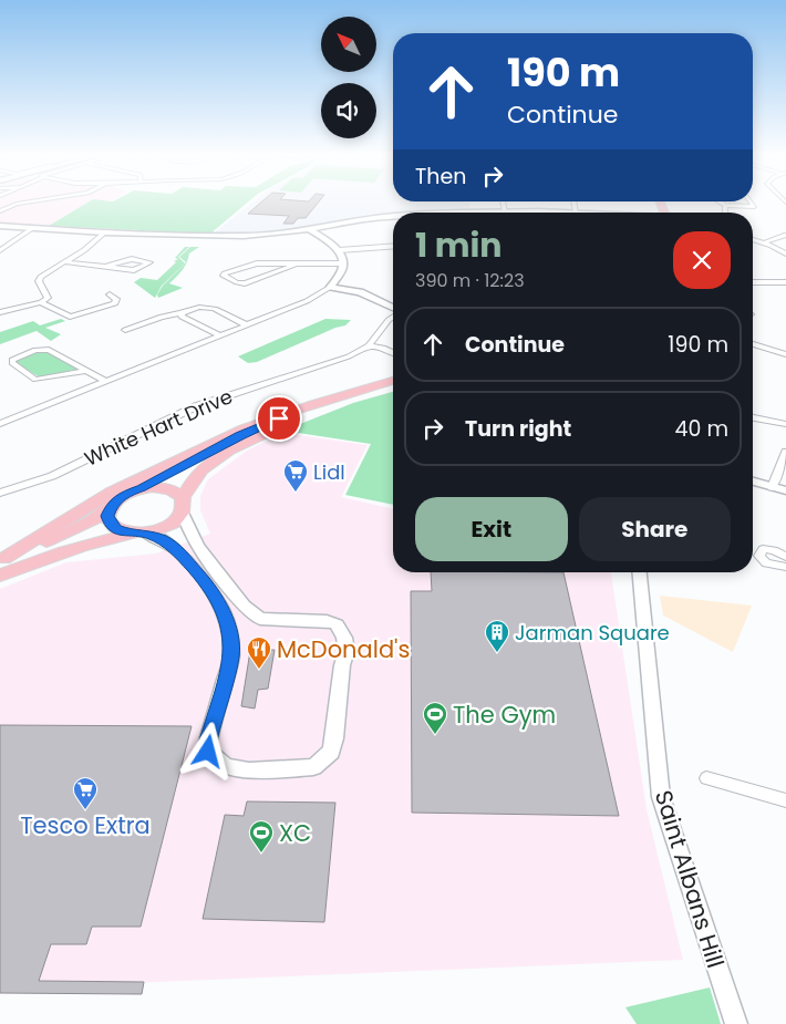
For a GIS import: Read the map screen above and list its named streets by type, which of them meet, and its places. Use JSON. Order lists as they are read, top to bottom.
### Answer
{
  "streets": {
    "street": ["White Hart Drive", "Saint Albans Hill"]
  },
  "places": {
    "supermarket": ["Lidl", "Tesco Extra"],
    "building": ["Jarman Square"],
    "restaurant": ["McDonald's"],
    "sports": ["The Gym", "XC"]
  },
  "north": "top left",
  "page": {
    "turn": ["190 m", "Continue"],
    "then": "Then",
    "heading": ["1 min", "390 m · 12:23"],
    "list": [
      {
        "name": "Continue",
        "value": "190 m"
      },
      {
        "name": "Turn right",
        "value": "40 m"
      }
    ],
    "buttons": ["Exit", "Share"]
  }
}
